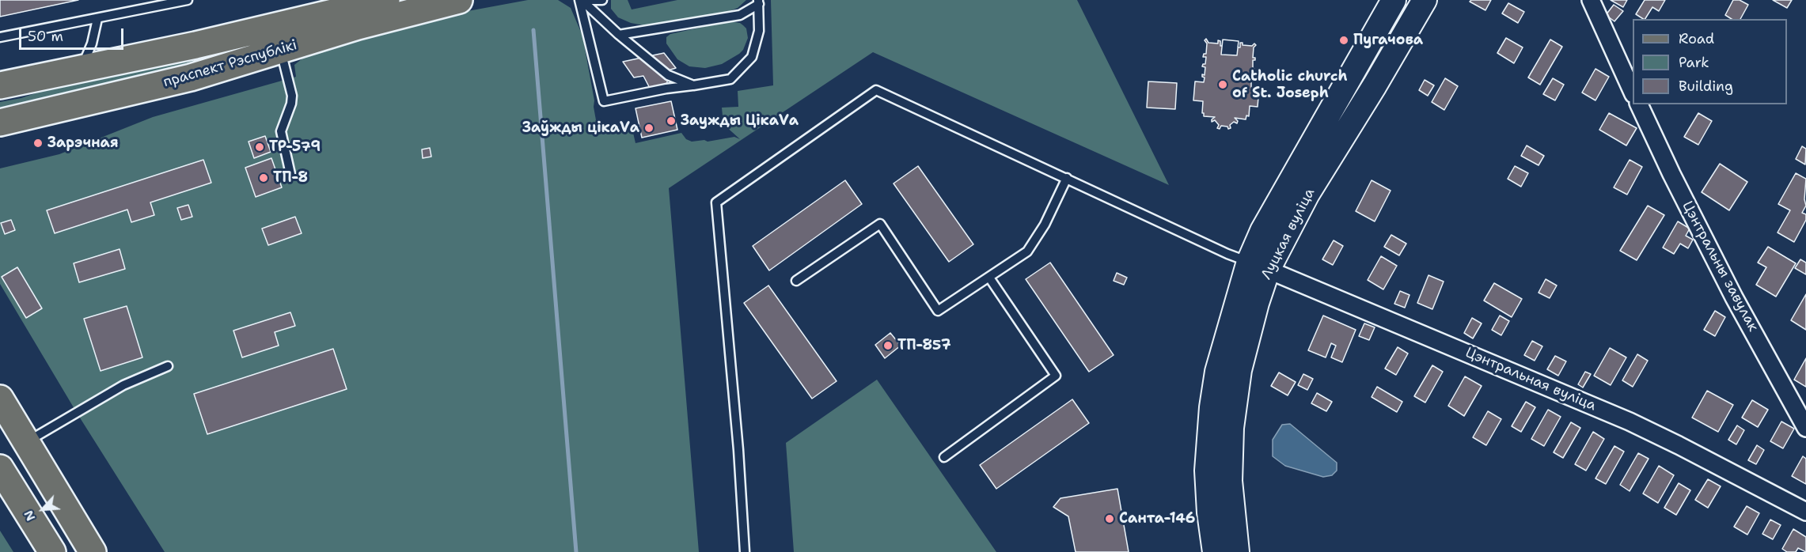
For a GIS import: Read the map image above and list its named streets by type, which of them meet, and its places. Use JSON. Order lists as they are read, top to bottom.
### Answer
{
  "streets": {
    "main road": ["праспект Рэспублікі"],
    "street": ["Луцкая вуліца", "Цэнтральны завулак", "Цэнтральная вуліца"]
  },
  "crossings": [
    ["Луцкая вуліца", "Цэнтральная вуліца"]
  ],
  "places": [
    "Пугачова",
    "Catholic church of St. Joseph",
    "Заужды ЦікаVа",
    "Заўжды цікаVа",
    "Зарэчная",
    "ТР-579",
    "ТП-8",
    "ТП-857",
    "Санта-146"
  ],
  "legend": ["Road", "Park", "Building"],
  "scale_bar": "50 m",
  "north": "bottom left"
}
